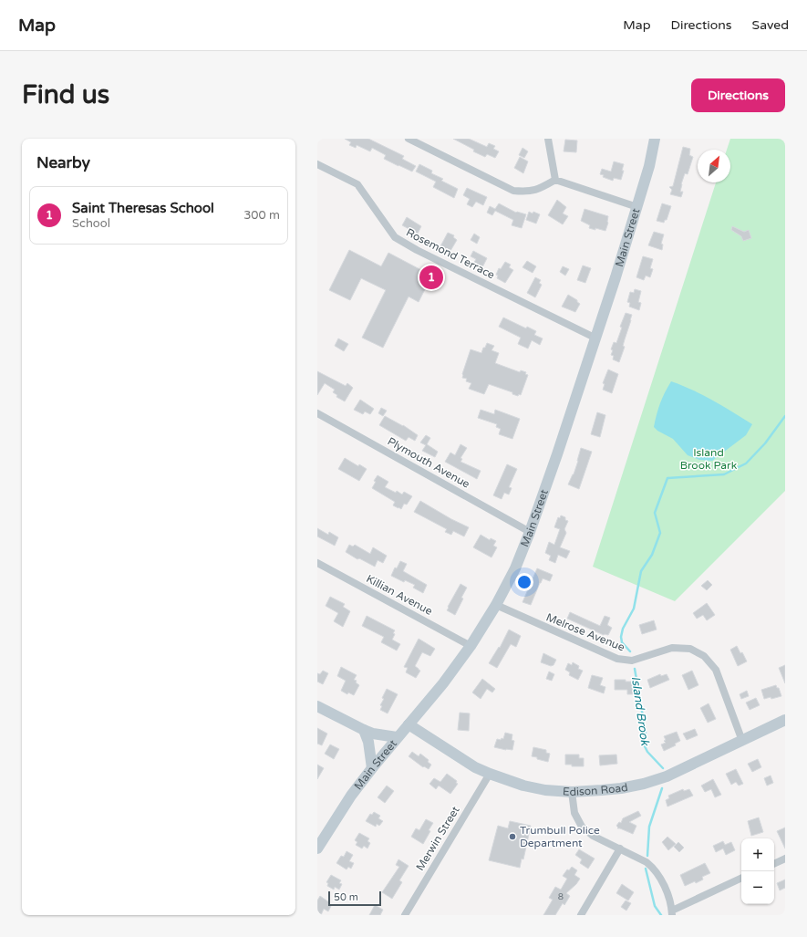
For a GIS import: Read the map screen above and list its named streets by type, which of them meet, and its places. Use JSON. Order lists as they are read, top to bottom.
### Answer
{
  "streets": {
    "main road": ["Main Street", "Edison Road"],
    "street": [
      "Rosemond Terrace",
      "Plymouth Avenue",
      "Killian Avenue",
      "Melrose Avenue",
      "Merwin Street"
    ]
  },
  "crossings": [
    ["Main Street", "Rosemond Terrace"],
    ["Main Street", "Plymouth Avenue"],
    ["Main Street", "Killian Avenue"],
    ["Main Street", "Melrose Avenue"],
    ["Main Street", "Edison Road"],
    ["Melrose Avenue", "Edison Road"],
    ["Edison Road", "Merwin Street"]
  ],
  "water": ["Island Brook"],
  "parks": ["Island Brook Park"],
  "places": ["Trumbull Police Department"],
  "house_numbers": ["8"],
  "scale_bar": "50 m",
  "north": "top right",
  "page": {
    "header": "Map",
    "nav": ["Map", "Directions", "Saved"],
    "buttons": "Directions",
    "title": "Find us",
    "heading": "Nearby",
    "list": [
      {
        "mark": "1",
        "name": "Saint Theresas School",
        "note": "School",
        "value": "300 m"
      }
    ],
    "pins": "1",
    "map_buttons": ["+", "−"],
    "scale": "50 m"
  }
}
